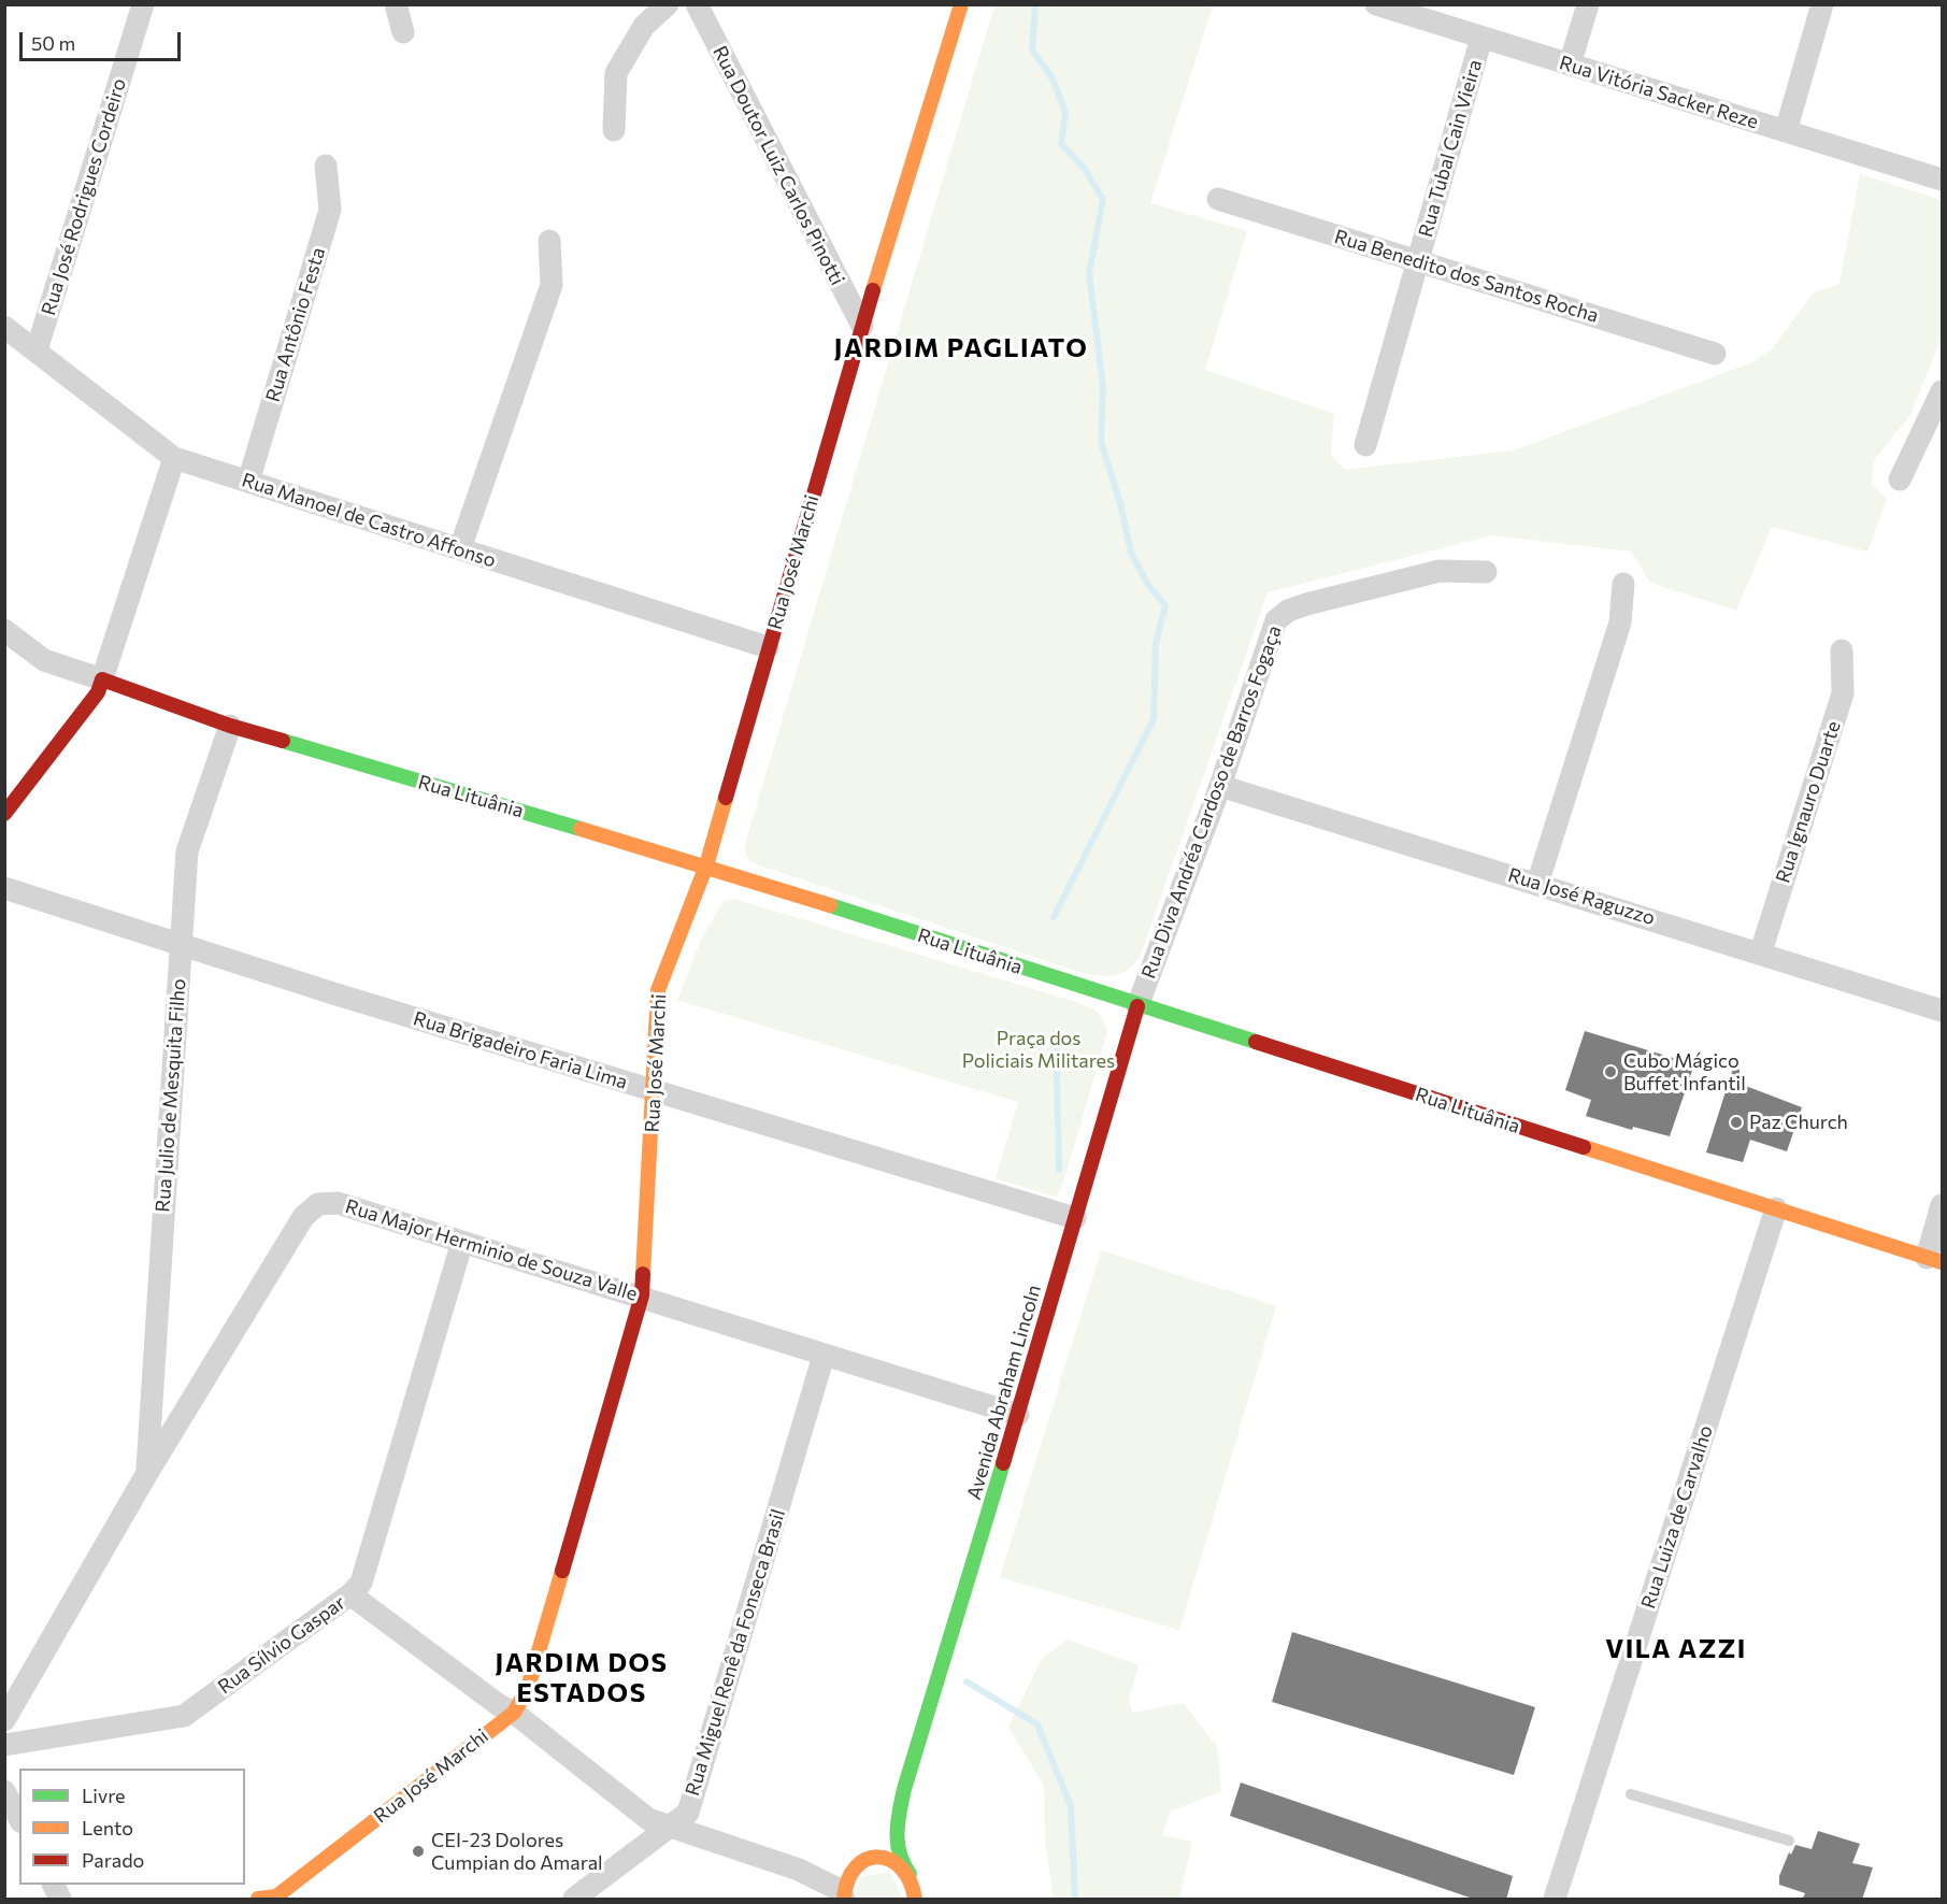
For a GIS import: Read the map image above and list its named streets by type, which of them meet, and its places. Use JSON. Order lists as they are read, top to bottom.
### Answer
{
  "streets": {
    "street": [
      "Rua Vitória Sacker Reze",
      "Rua Tubal Cain Vieira",
      "Rua Doutor Luiz Carlos Pinotti",
      "Rua José Rodrigues Cordeiro",
      "Rua Benedito dos Santos Rocha",
      "Rua Antônio Festa",
      "Rua Manoel de Castro Affonso",
      "Rua José Marchi",
      "Rua Lituânia",
      "Rua Diva Andréa Cardoso de Barros Fogaça",
      "Rua Ignauro Duarte",
      "Rua José Raguzzo",
      "Rua Brigadeiro Faria Lima",
      "Rua Julio de Mesquita Filho",
      "Rua Major Herminio de Souza Valle",
      "Avenida Abraham Lincoln",
      "Rua Luiza de Carvalho",
      "Rua Sílvio Gaspar",
      "Rua Miguel Renê da Fonseca Brasil"
    ]
  },
  "crossings": [
    ["Rua Vitória Sacker Reze", "Rua Tubal Cain Vieira"],
    ["Rua Tubal Cain Vieira", "Rua Benedito dos Santos Rocha"],
    ["Rua Doutor Luiz Carlos Pinotti", "Rua José Marchi"],
    ["Rua José Rodrigues Cordeiro", "Rua Manoel de Castro Affonso"],
    ["Rua Antônio Festa", "Rua Manoel de Castro Affonso"],
    ["Rua Manoel de Castro Affonso", "Rua José Marchi"],
    ["Rua José Marchi", "Rua Lituânia"],
    ["Rua José Marchi", "Rua Brigadeiro Faria Lima"],
    ["Rua José Marchi", "Rua Major Herminio de Souza Valle"],
    ["Rua Lituânia", "Rua Diva Andréa Cardoso de Barros Fogaça"],
    ["Rua Lituânia", "Rua Julio de Mesquita Filho"],
    ["Rua Lituânia", "Avenida Abraham Lincoln"],
    ["Rua Lituânia", "Rua Luiza de Carvalho"],
    ["Rua Diva Andréa Cardoso de Barros Fogaça", "Rua José Raguzzo"],
    ["Rua Diva Andréa Cardoso de Barros Fogaça", "Avenida Abraham Lincoln"],
    ["Rua Ignauro Duarte", "Rua José Raguzzo"],
    ["Rua Brigadeiro Faria Lima", "Rua Julio de Mesquita Filho"],
    ["Rua Brigadeiro Faria Lima", "Avenida Abraham Lincoln"],
    ["Rua Julio de Mesquita Filho", "Rua Major Herminio de Souza Valle"],
    ["Rua Major Herminio de Souza Valle", "Avenida Abraham Lincoln"],
    ["Rua Major Herminio de Souza Valle", "Rua Sílvio Gaspar"],
    ["Rua Major Herminio de Souza Valle", "Rua Miguel Renê da Fonseca Brasil"]
  ],
  "districts": ["JARDIM PAGLIATO", "VILA AZZI", "JARDIM DOS ESTADOS"],
  "parks": ["Praça dos Policiais Militares"],
  "places": ["Cubo Mágico Buffet Infantil", "Paz Church", "CEI-23 Dolores Cumpian do Amaral"],
  "legend": ["Livre", "Lento", "Parado"],
  "scale_bar": "50 m"
}
